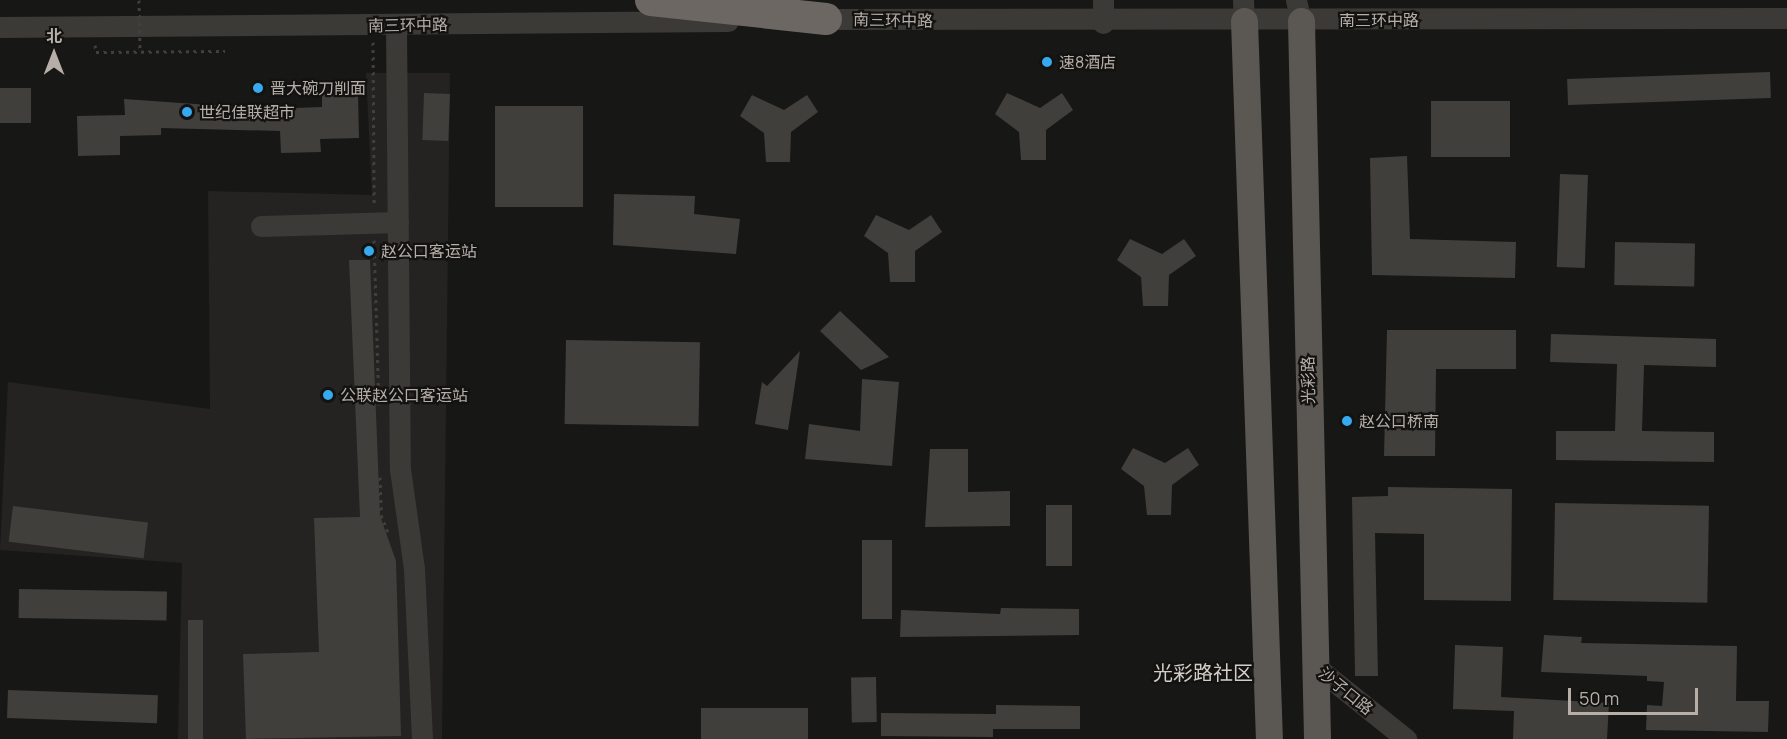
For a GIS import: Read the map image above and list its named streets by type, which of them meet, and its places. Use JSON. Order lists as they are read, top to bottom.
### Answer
{
  "streets": {
    "main road": ["光彩路"],
    "street": ["南三环中路", "沙子口路"]
  },
  "crossings": [
    ["南三环中路", "光彩路"],
    ["光彩路", "沙子口路"]
  ],
  "districts": ["光彩路社区"],
  "places": [
    "速8酒店",
    "晋大碗刀削面",
    "世纪佳联超市",
    "赵公口客运站",
    "公联赵公口客运站",
    "赵公口桥南"
  ],
  "scale_bar": "50 m",
  "north": "top"
}
